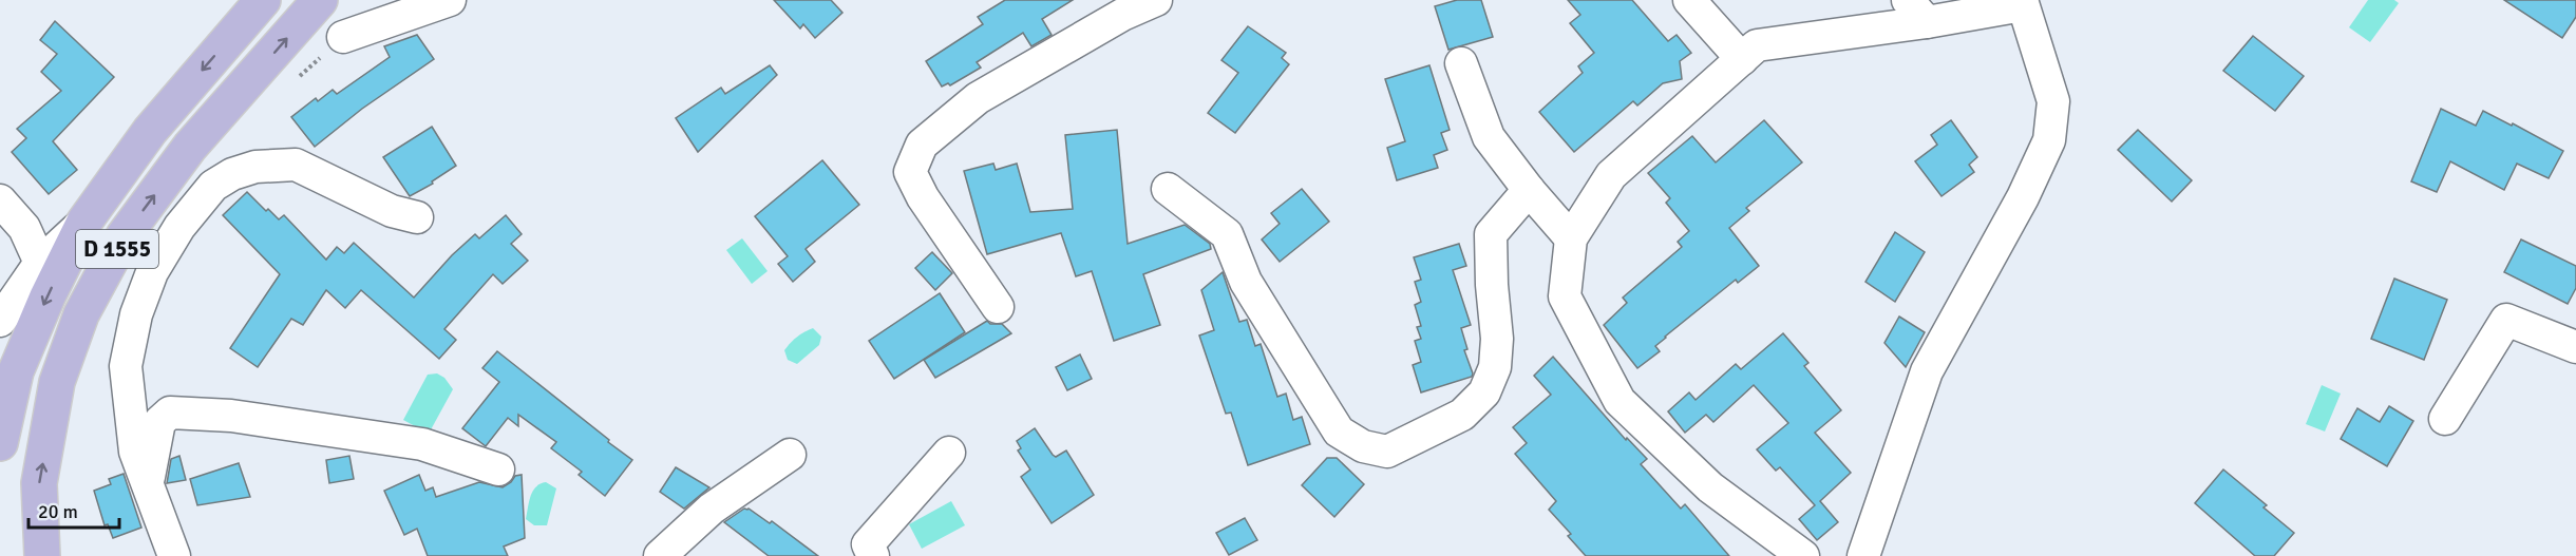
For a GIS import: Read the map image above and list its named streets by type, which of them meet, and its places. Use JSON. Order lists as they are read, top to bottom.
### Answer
{
  "streets": {
    "main road": ["D 1555"]
  },
  "scale_bar": "20 m"
}
